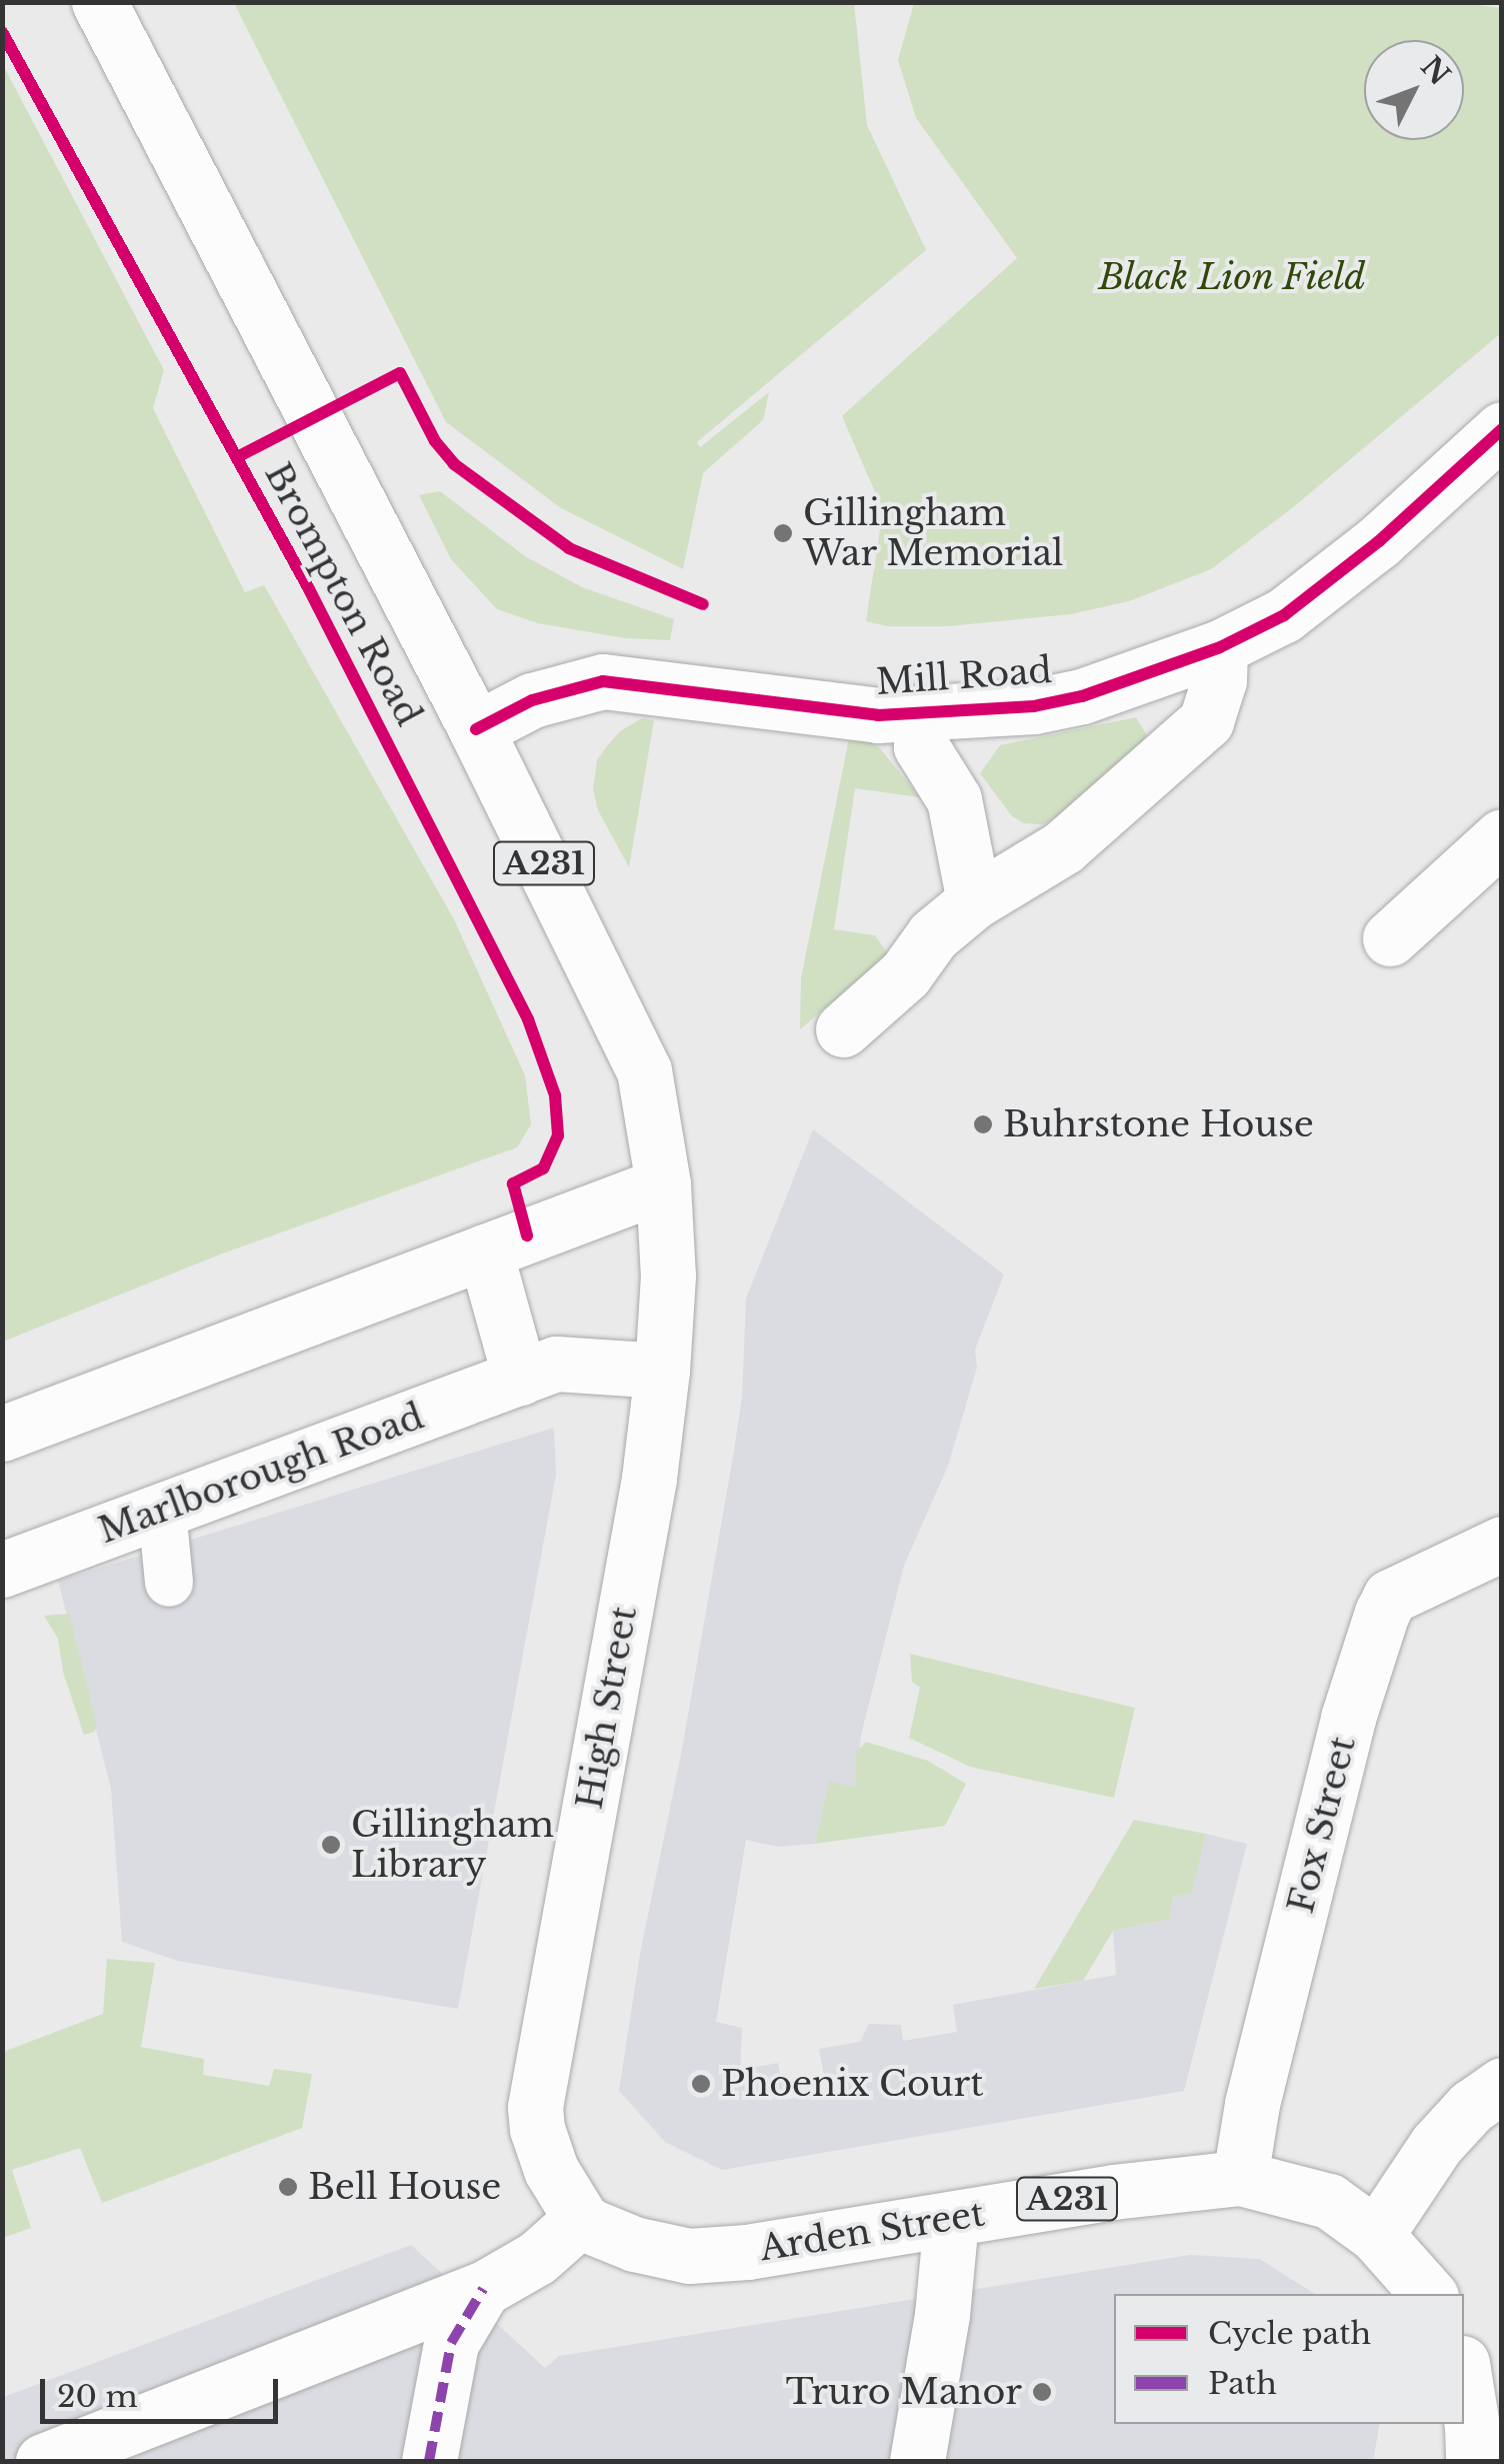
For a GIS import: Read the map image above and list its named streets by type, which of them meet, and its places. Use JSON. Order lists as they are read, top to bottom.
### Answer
{
  "streets": {
    "street": [
      "Brompton Road",
      "Mill Road",
      "A231",
      "Marlborough Road",
      "High Street",
      "Fox Street",
      "Arden Street"
    ]
  },
  "crossings": [
    ["Brompton Road", "Mill Road"],
    ["Brompton Road", "High Street"],
    ["A231", "Arden Street"],
    ["Marlborough Road", "High Street"],
    ["High Street", "Arden Street"],
    ["Fox Street", "Arden Street"]
  ],
  "parks": ["Black Lion Field"],
  "places": [
    "Gillingham War Memorial",
    "Buhrstone House",
    "Gillingham Library",
    "Phoenix Court",
    "Bell House",
    "Truro Manor"
  ],
  "legend": ["Cycle path", "Path"],
  "scale_bar": "20 m",
  "north": "top right"
}
